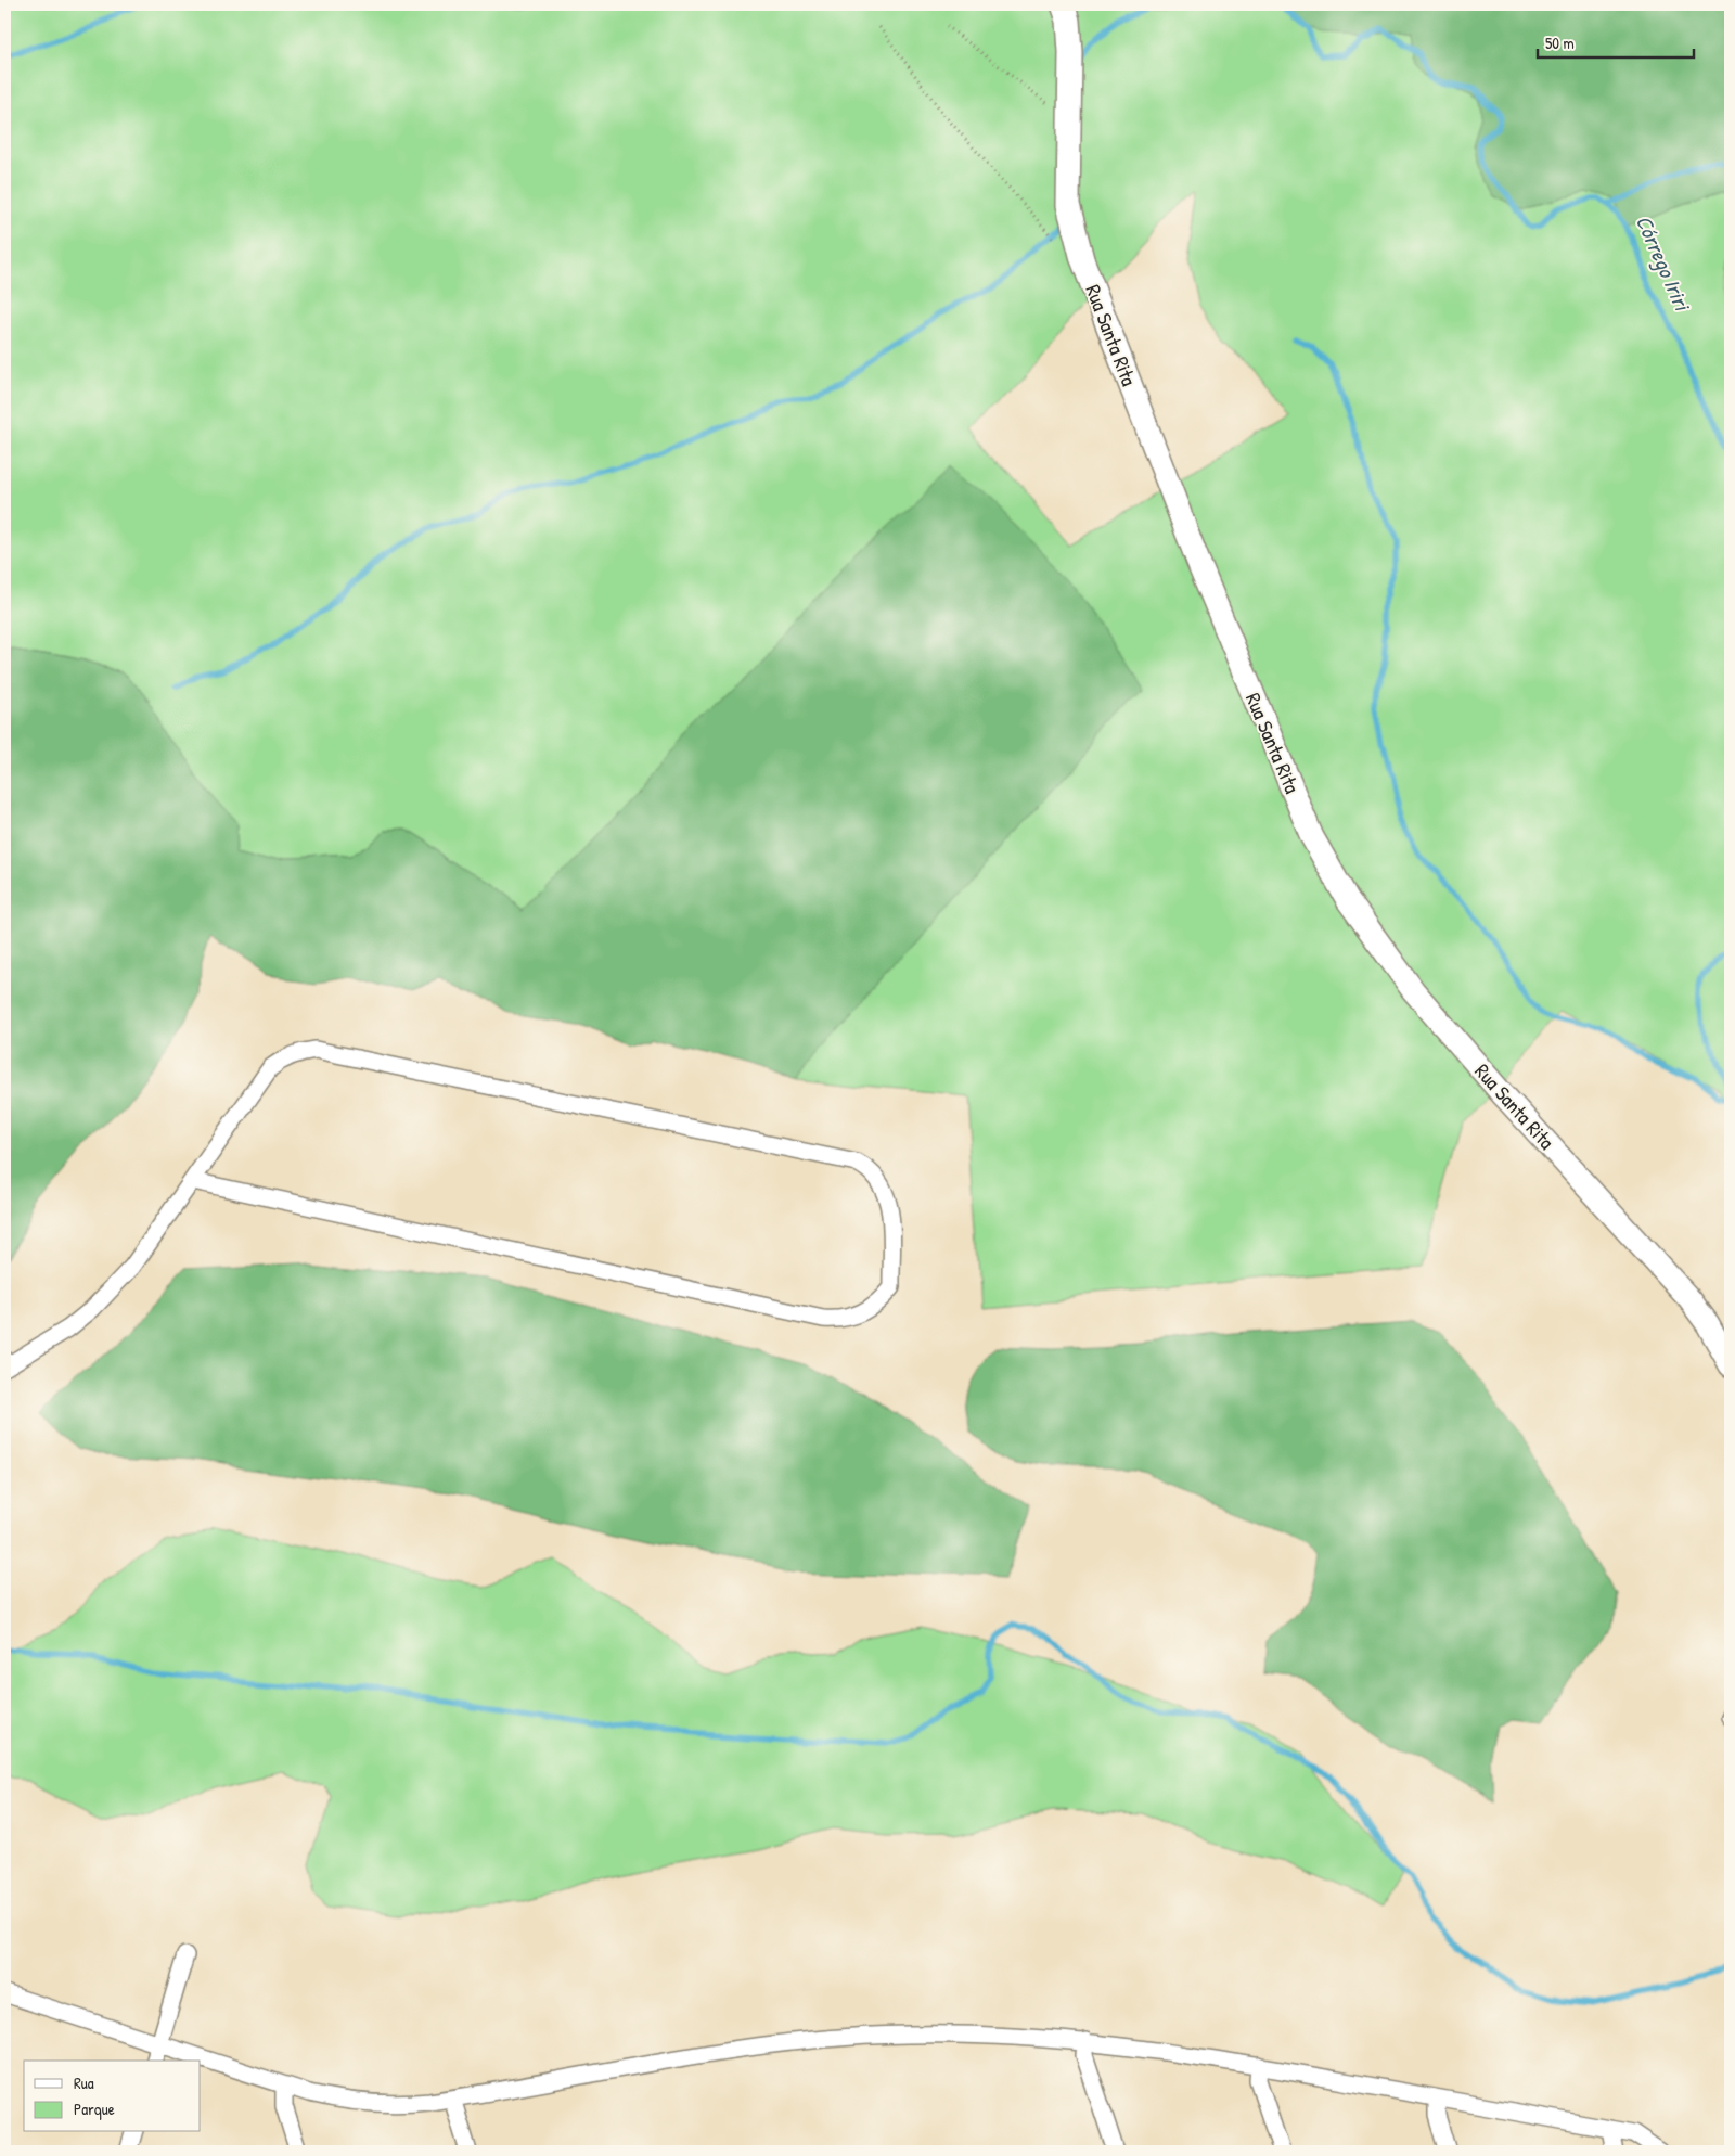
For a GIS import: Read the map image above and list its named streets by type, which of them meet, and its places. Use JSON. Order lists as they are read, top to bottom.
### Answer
{
  "streets": {
    "street": ["Rua Santa Rita"]
  },
  "water": ["Córrego Iriri"],
  "legend": ["Rua", "Parque"],
  "scale_bar": "50 m"
}
